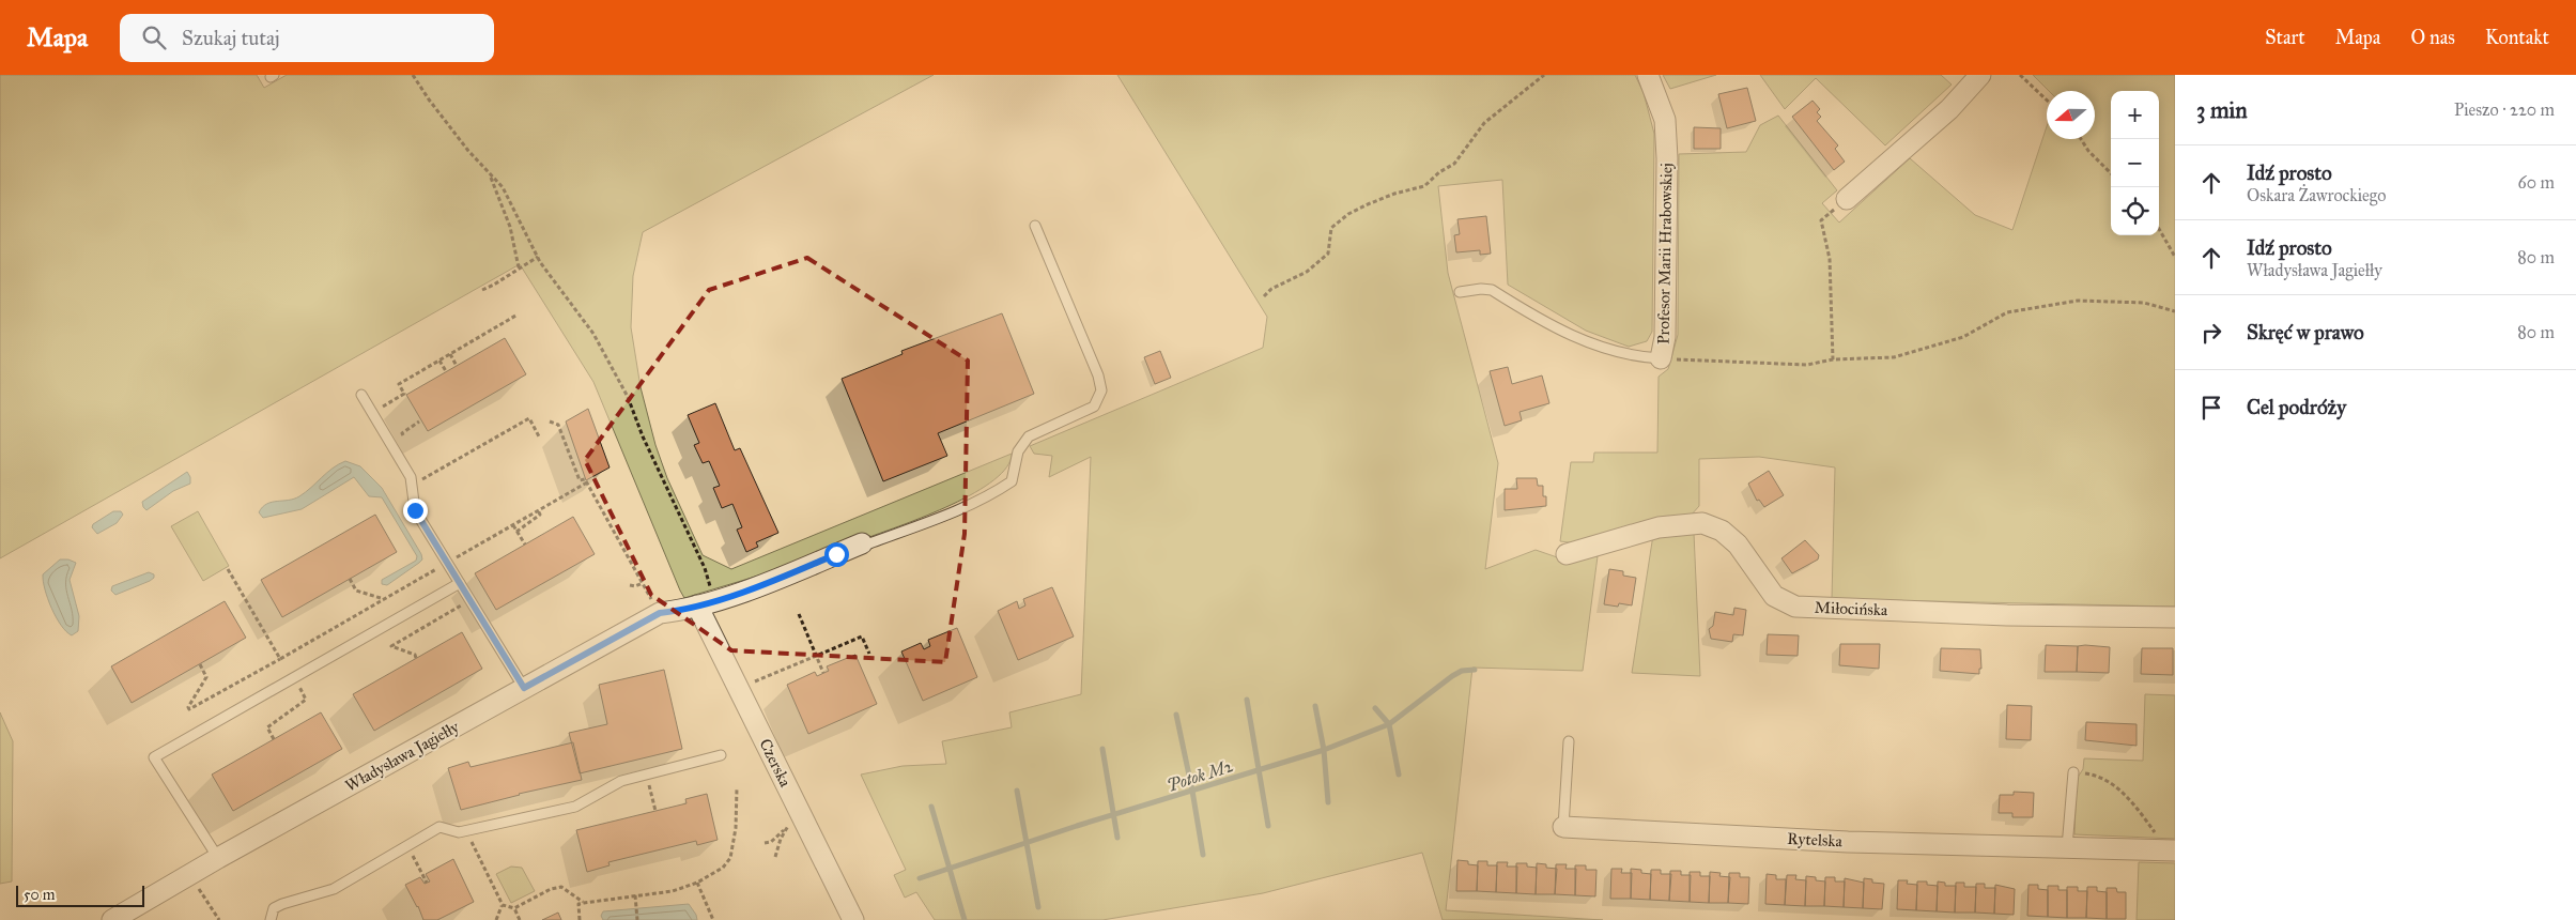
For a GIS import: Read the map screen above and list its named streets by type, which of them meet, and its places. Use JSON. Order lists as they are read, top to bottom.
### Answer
{
  "streets": {
    "street": [
      "Profesor Marii Hrabowskiej",
      "Miłocińska",
      "Władysława Jagiełły",
      "Czerska",
      "Rytelska"
    ]
  },
  "crossings": [
    ["Władysława Jagiełły", "Czerska"]
  ],
  "water": ["Potok M2"],
  "scale_bar": "50 m",
  "north": "left",
  "page": {
    "header": "Mapa",
    "search": "Szukaj tutaj",
    "nav": [
      "Start",
      "Mapa",
      "O nas",
      "Kontakt"
    ],
    "heading": ["3 min", "Pieszo · 220 m"],
    "map_buttons": ["+", "−"],
    "list": [
      ["Idź prosto", "Oskara Żawrockiego", "60 m"],
      ["Idź prosto", "Władysława Jagiełły", "80 m"],
      ["Skręć w prawo", "80 m"],
      "Cel podróży"
    ],
    "scale": "50 m"
  }
}
